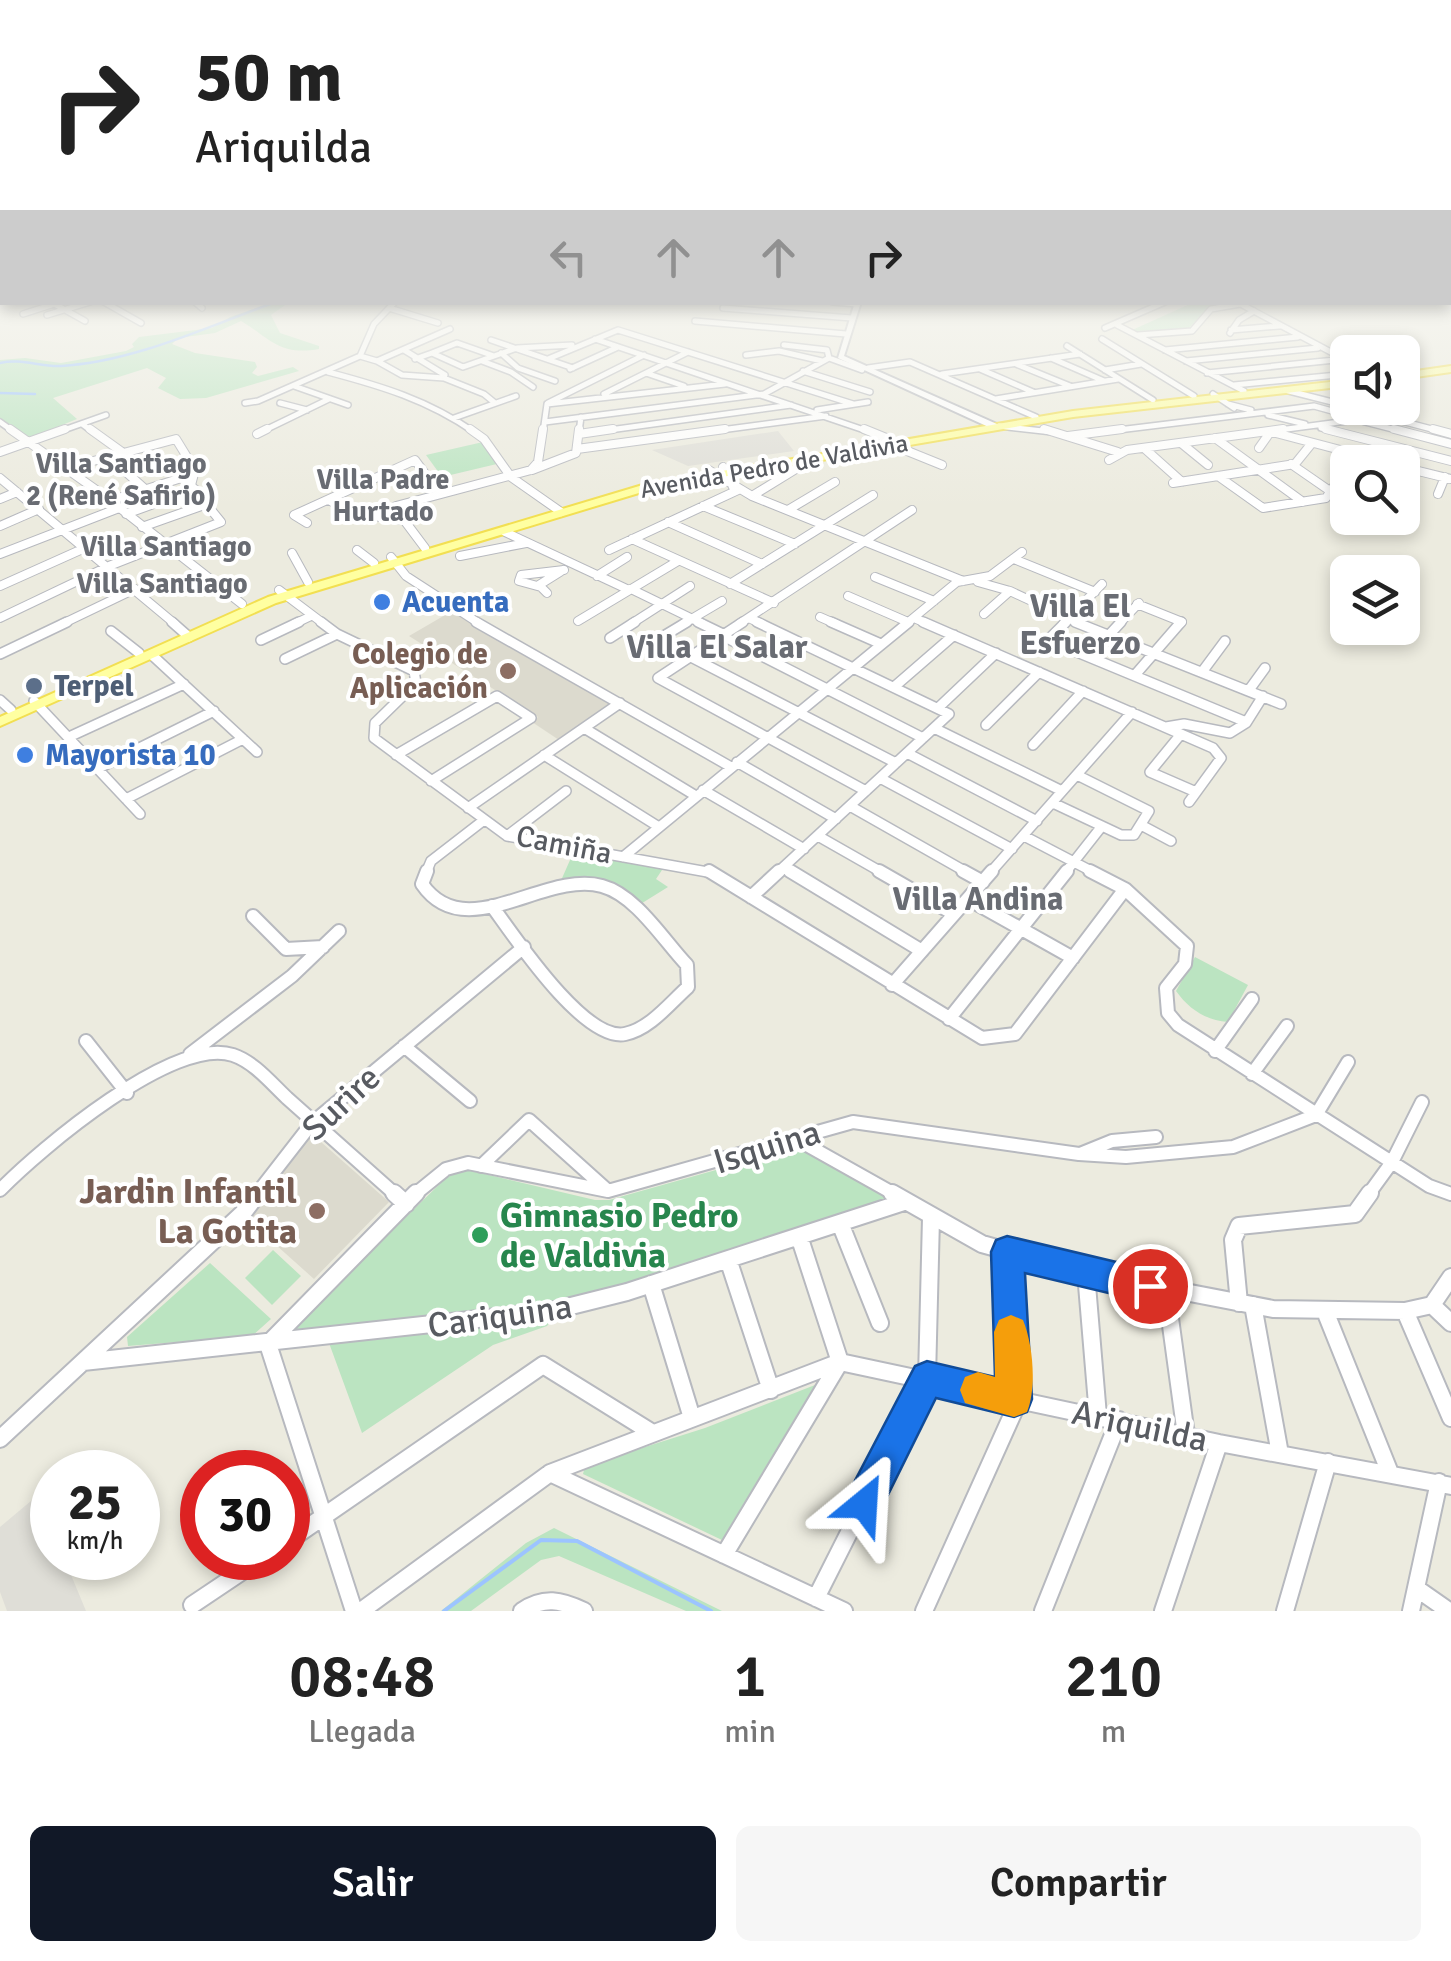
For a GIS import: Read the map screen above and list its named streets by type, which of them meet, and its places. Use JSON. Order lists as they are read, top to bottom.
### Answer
{
  "streets": {
    "main road": ["Avenida Pedro de Valdivia"],
    "street": [
      "Camiña",
      "Surire",
      "Isquina",
      "Cariquina",
      "Ariquilda"
    ]
  },
  "crossings": [
    ["Avenida Pedro de Valdivia", "Camiña"],
    ["Surire", "Cariquina"],
    ["Isquina", "Cariquina"]
  ],
  "districts": [
    "Villa Santiago 2 (René Safirio)",
    "Villa Padre Hurtado",
    "Villa Santiago",
    "Villa Santiago",
    "Villa El Esfuerzo",
    "Villa El Salar",
    "Villa Andina"
  ],
  "places": [
    "Acuenta",
    "Colegio de Aplicación",
    "Terpel",
    "Mayorista 10",
    "Jardin Infantil La Gotita",
    "Gimnasio Pedro de Valdivia"
  ],
  "page": {
    "turn": ["50 m", "Ariquilda"],
    "speed": "25 km/h",
    "limit": "30",
    "eta": [
      "08:48",
      "Llegada",
      "1",
      "min",
      "210",
      "m"
    ],
    "buttons": ["Salir", "Compartir"]
  }
}
